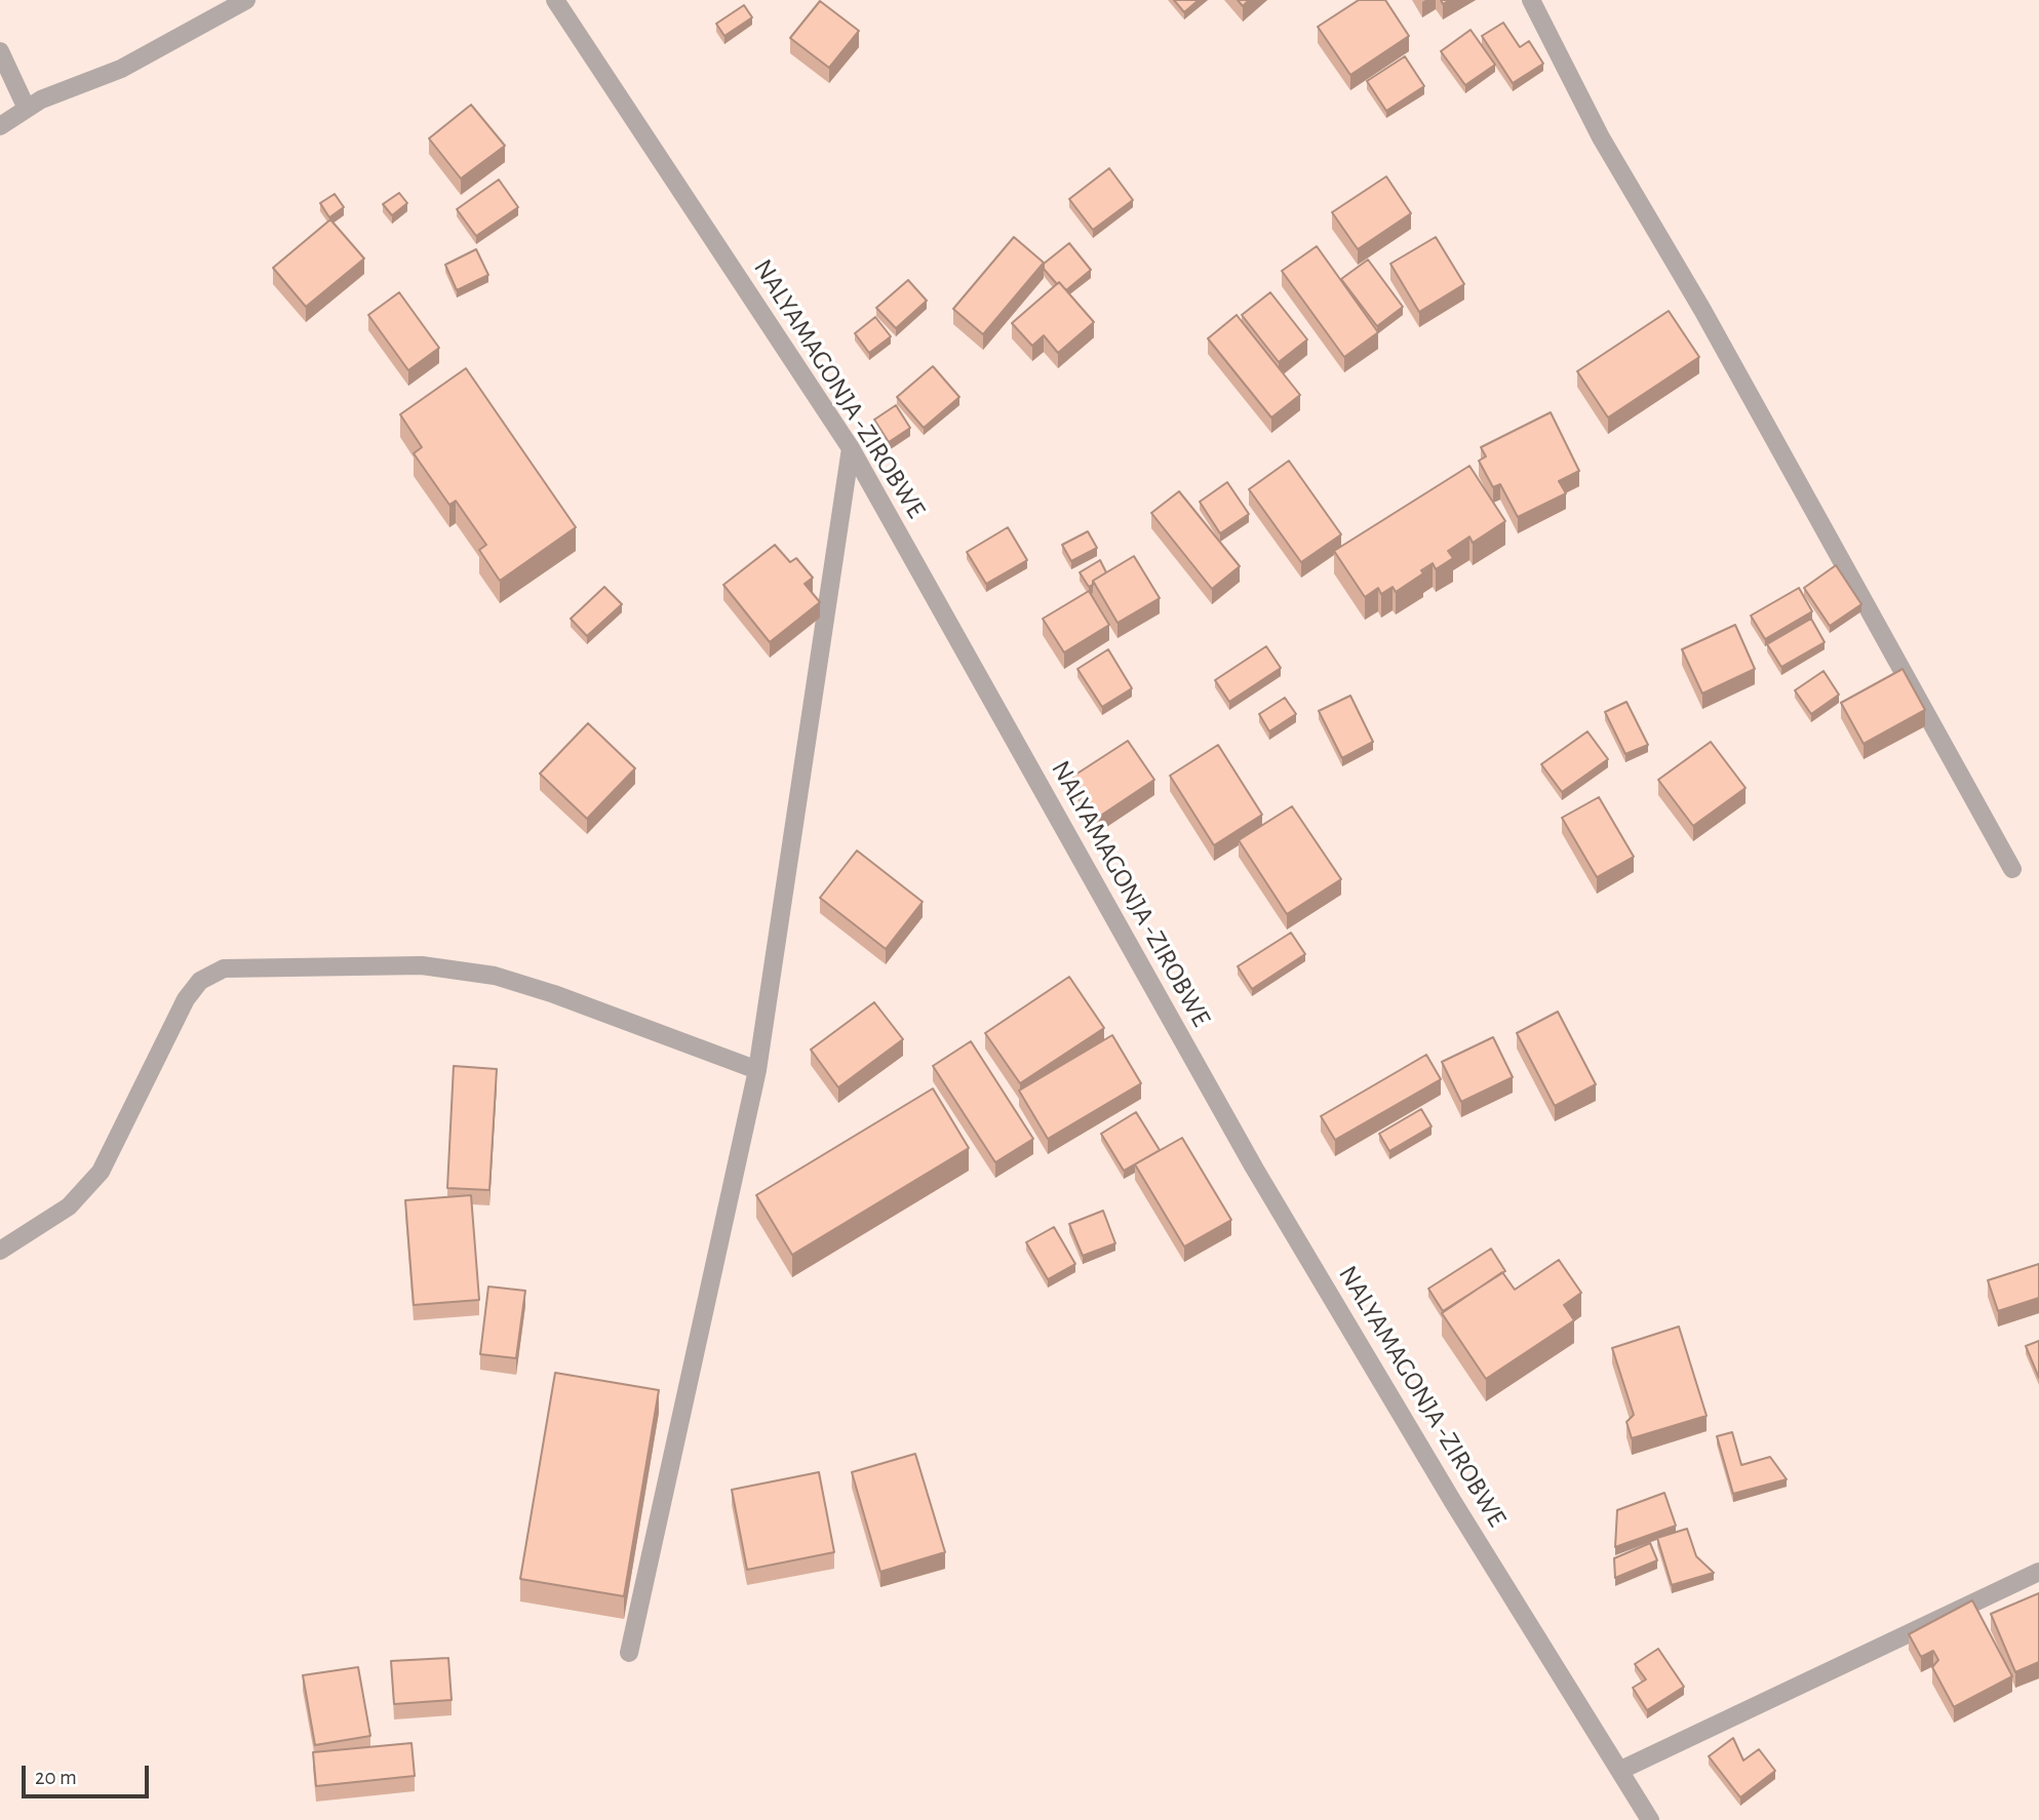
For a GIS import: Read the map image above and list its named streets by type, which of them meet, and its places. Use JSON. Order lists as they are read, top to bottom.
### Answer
{
  "streets": {
    "street": ["NALYAMAGONJA -ZIROBWE"]
  },
  "scale_bar": "20 m"
}
